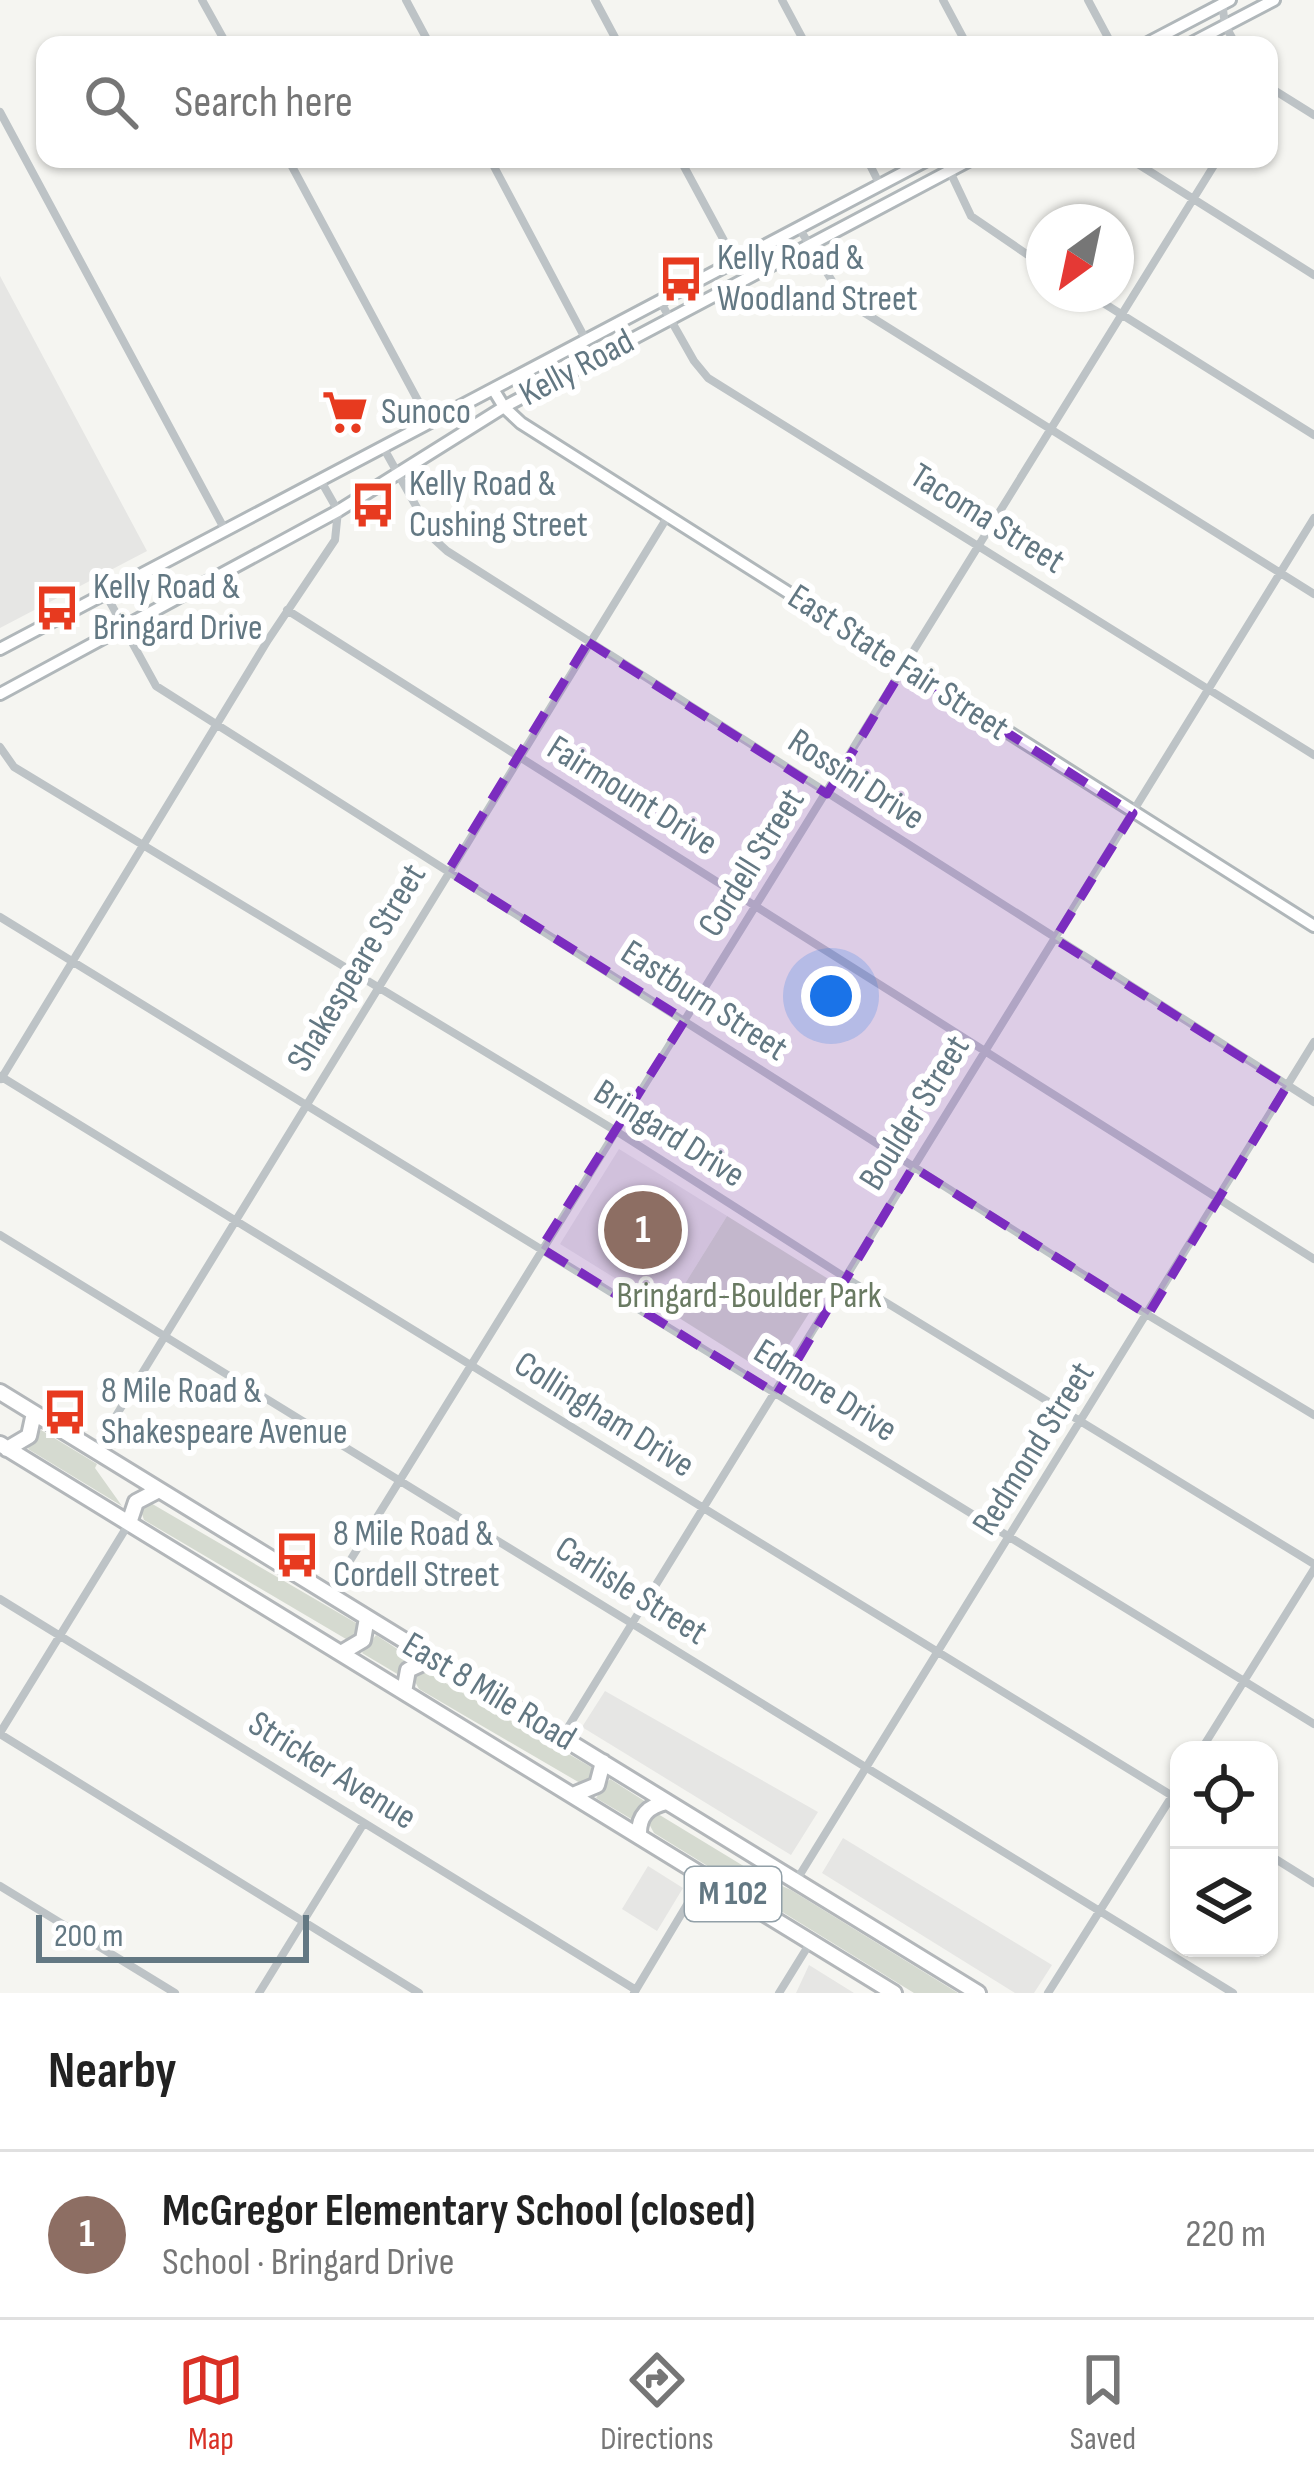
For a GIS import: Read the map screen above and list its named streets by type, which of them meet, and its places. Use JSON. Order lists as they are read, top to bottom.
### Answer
{
  "streets": {
    "highway": ["East 8 Mile Road", "M 102"],
    "street": [
      "Kelly Road",
      "Tacoma Street",
      "East State Fair Street",
      "Rossini Drive",
      "Fairmount Drive",
      "Cordell Street",
      "Shakespeare Street",
      "Eastburn Street",
      "Boulder Street",
      "Bringard Drive",
      "Edmore Drive",
      "Collingham Drive",
      "Redmond Street",
      "Carlisle Street",
      "Stricker Avenue"
    ]
  },
  "crossings": [
    ["Kelly Road", "Tacoma Street"],
    ["Kelly Road", "East State Fair Street"],
    ["Kelly Road", "Rossini Drive"],
    ["Kelly Road", "Eastburn Street"],
    ["Tacoma Street", "Cordell Street"],
    ["Tacoma Street", "Boulder Street"],
    ["East State Fair Street", "Cordell Street"],
    ["East State Fair Street", "Shakespeare Street"],
    ["East State Fair Street", "Boulder Street"],
    ["Rossini Drive", "Cordell Street"],
    ["Rossini Drive", "Shakespeare Street"],
    ["Rossini Drive", "Boulder Street"],
    ["Rossini Drive", "Redmond Street"],
    ["Fairmount Drive", "Cordell Street"],
    ["Fairmount Drive", "Shakespeare Street"],
    ["Fairmount Drive", "Boulder Street"],
    ["Fairmount Drive", "Redmond Street"],
    ["Cordell Street", "Eastburn Street"],
    ["Cordell Street", "Bringard Drive"],
    ["Cordell Street", "Edmore Drive"],
    ["Cordell Street", "Collingham Drive"],
    ["Cordell Street", "Carlisle Street"],
    ["Cordell Street", "East 8 Mile Road"],
    ["Shakespeare Street", "Eastburn Street"],
    ["Shakespeare Street", "Bringard Drive"],
    ["Shakespeare Street", "Edmore Drive"],
    ["Shakespeare Street", "Collingham Drive"],
    ["Shakespeare Street", "Carlisle Street"],
    ["Shakespeare Street", "East 8 Mile Road"],
    ["Eastburn Street", "Boulder Street"],
    ["Eastburn Street", "Redmond Street"],
    ["Boulder Street", "Bringard Drive"],
    ["Boulder Street", "Edmore Drive"],
    ["Boulder Street", "Collingham Drive"],
    ["Boulder Street", "Carlisle Street"],
    ["Boulder Street", "East 8 Mile Road"],
    ["Bringard Drive", "Redmond Street"],
    ["Edmore Drive", "Redmond Street"],
    ["Collingham Drive", "Redmond Street"],
    ["Redmond Street", "Carlisle Street"],
    ["Redmond Street", "East 8 Mile Road"]
  ],
  "parks": ["Bringard-Boulder Park"],
  "places": {
    "bus stop": [
      "Kelly Road & Woodland Street",
      "Kelly Road & Cushing Street",
      "Kelly Road & Bringard Drive",
      "8 Mile Road & Shakespeare Avenue",
      "8 Mile Road & Cordell Street"
    ],
    "supermarket": ["Sunoco"]
  },
  "scale_bar": "200 m",
  "north": "bottom left",
  "page": {
    "search": "Search here",
    "pins": "1",
    "scale": "200 m",
    "heading": "Nearby",
    "list": [
      {
        "mark": "1",
        "name": "McGregor Elementary School (closed)",
        "note": "School · Bringard Drive",
        "value": "220 m"
      }
    ],
    "nav": ["Map", "Directions", "Saved"]
  }
}
